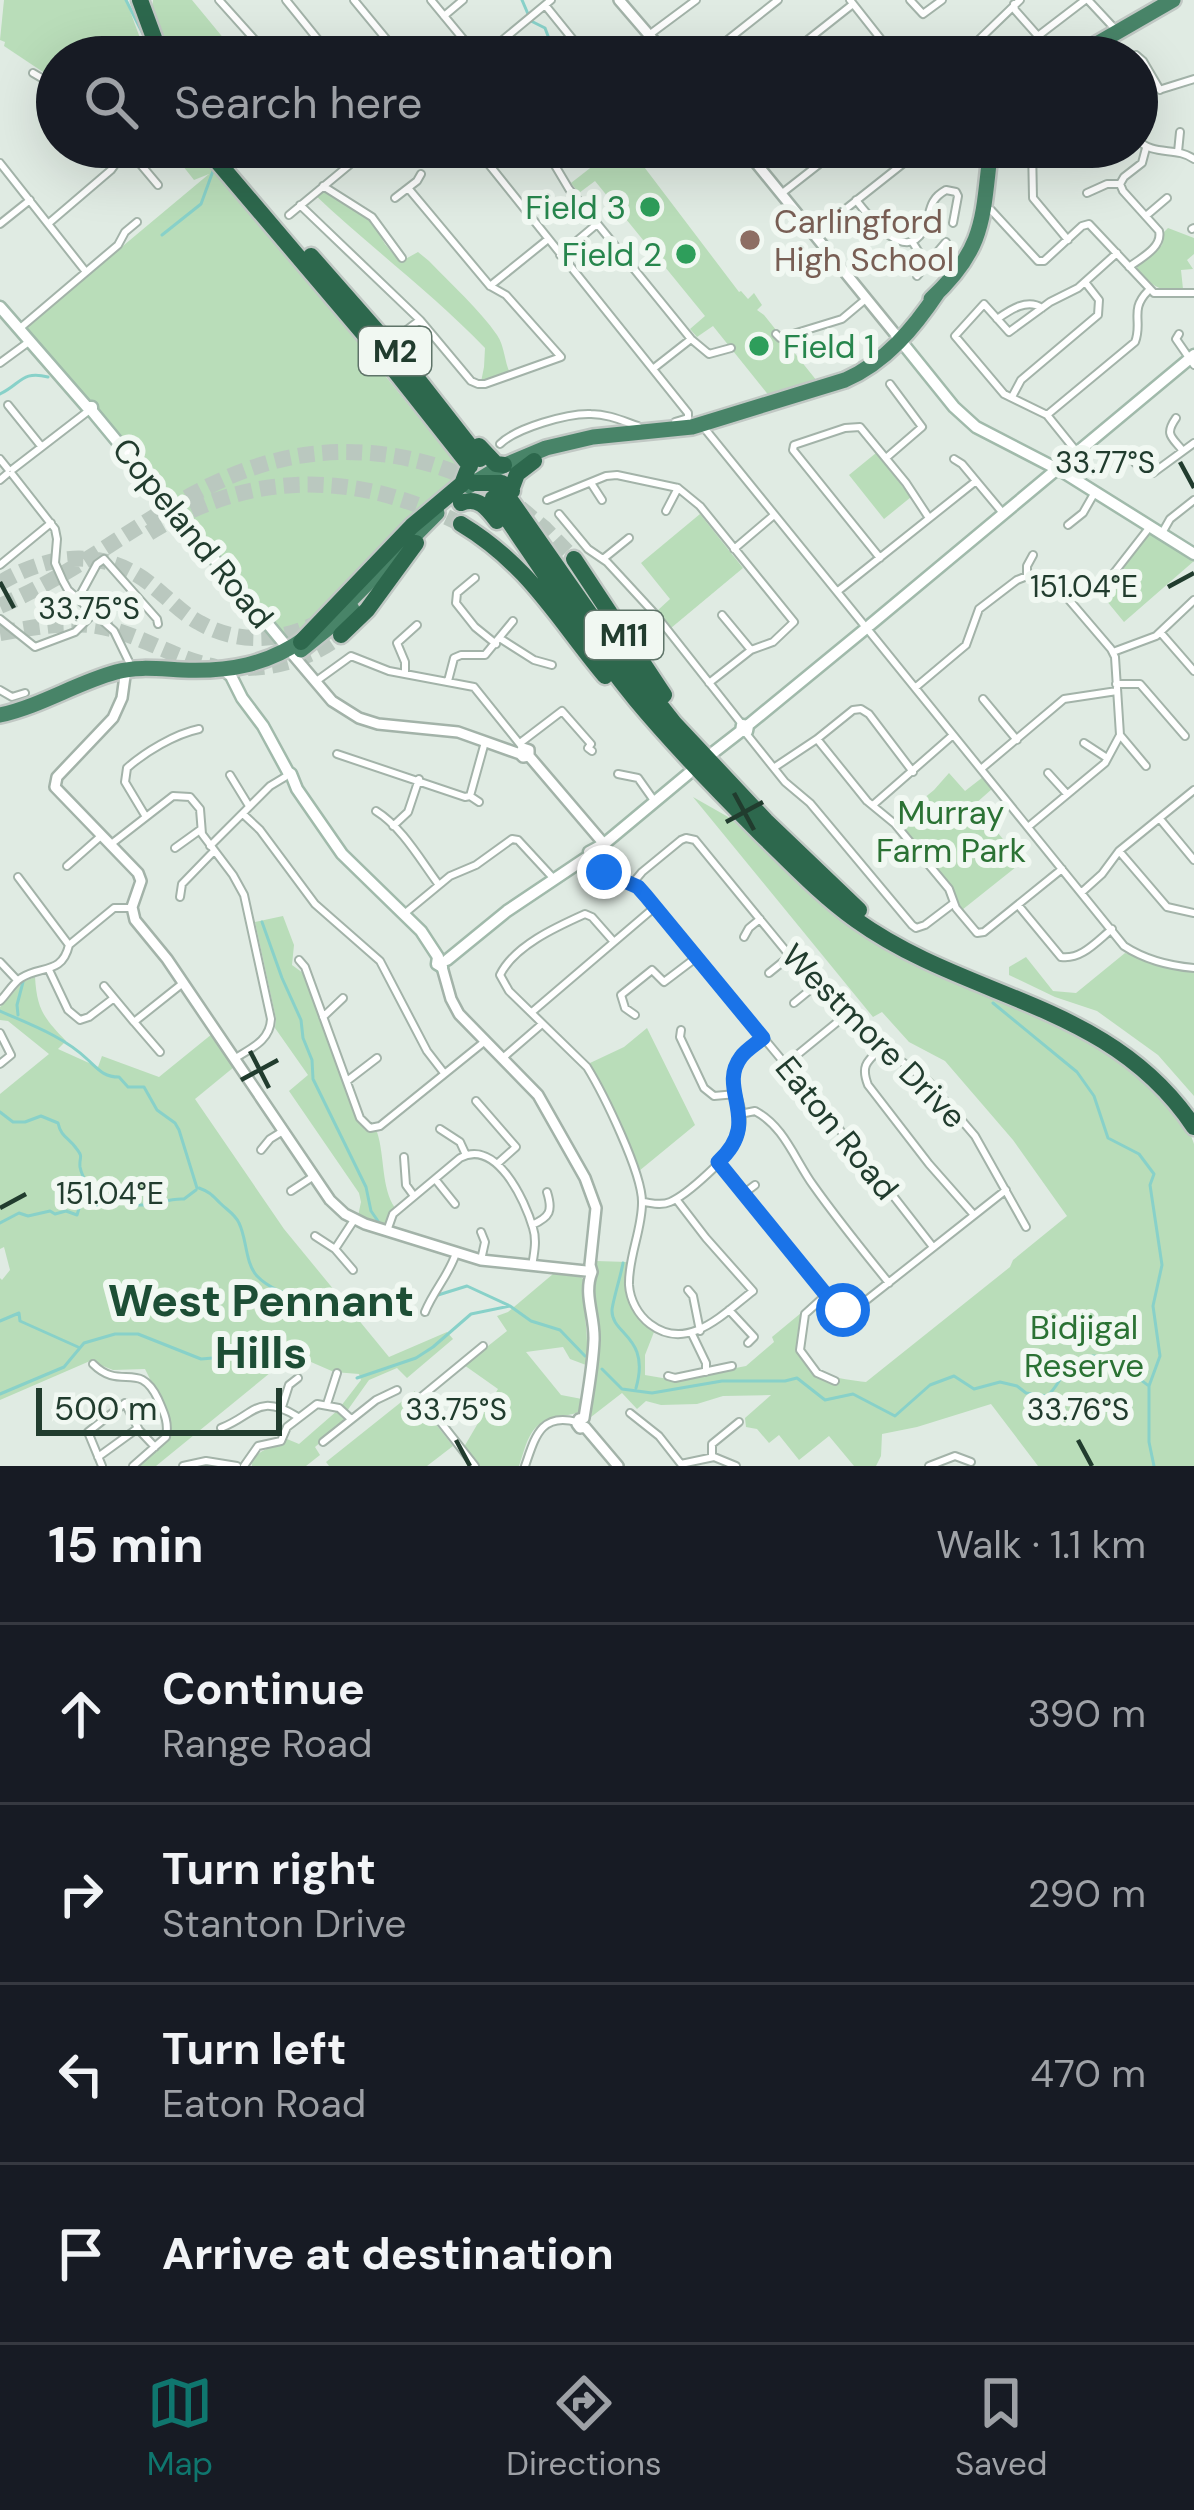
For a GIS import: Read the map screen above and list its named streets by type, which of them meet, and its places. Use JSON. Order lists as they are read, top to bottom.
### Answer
{
  "streets": {
    "highway": ["M2", "M11"],
    "main road": ["Copeland Road"],
    "street": ["Westmore Drive", "Eaton Road"]
  },
  "crossings": [
    ["M2", "M11"],
    ["Westmore Drive", "Eaton Road"]
  ],
  "districts": ["West Pennant Hills"],
  "parks": ["Murray Farm Park", "Bidjigal Reserve"],
  "places": [
    "Field 3",
    "Carlingford High School",
    "Field 2",
    "Field 1"
  ],
  "scale_bar": "500 m",
  "page": {
    "search": "Search here",
    "scale": "500 m",
    "heading": ["15 min", "Walk · 1.1 km"],
    "list": [
      ["Continue", "Range Road", "390 m"],
      ["Turn right", "Stanton Drive", "290 m"],
      ["Turn left", "Eaton Road", "470 m"],
      "Arrive at destination"
    ],
    "nav": ["Map", "Directions", "Saved"]
  },
  "coordinates": [
    "33.77°S",
    "151.04°E",
    "33.75°S",
    "33.76°S"
  ]
}
